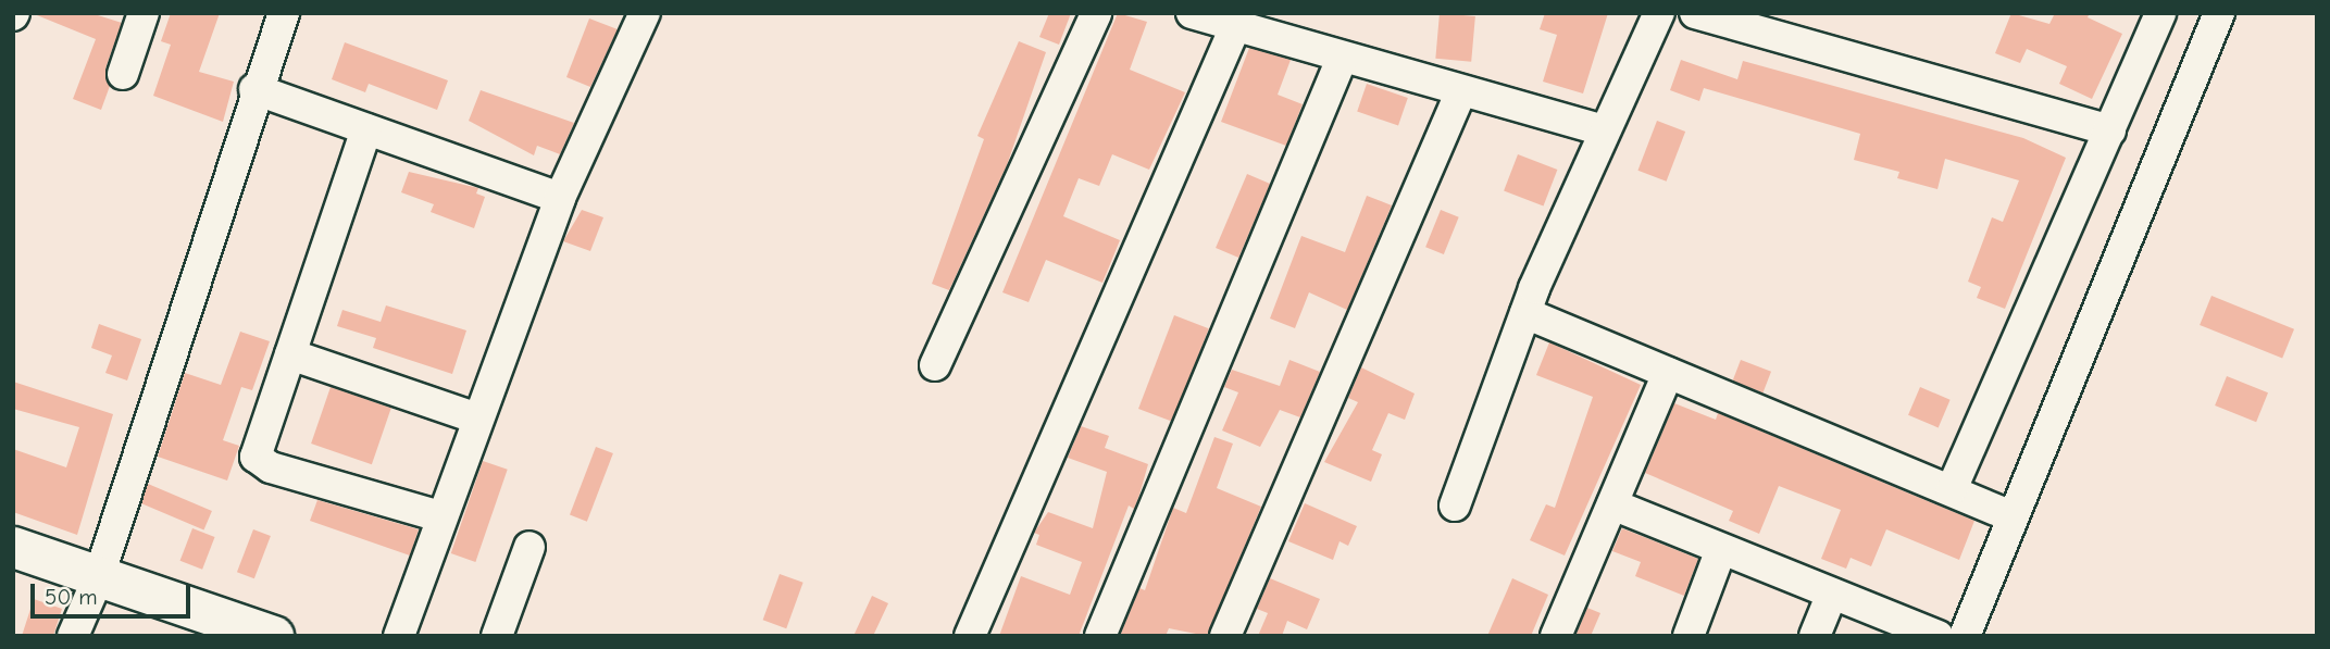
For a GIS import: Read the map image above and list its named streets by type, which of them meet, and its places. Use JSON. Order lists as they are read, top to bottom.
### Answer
{
  "scale_bar": "50 m"
}
